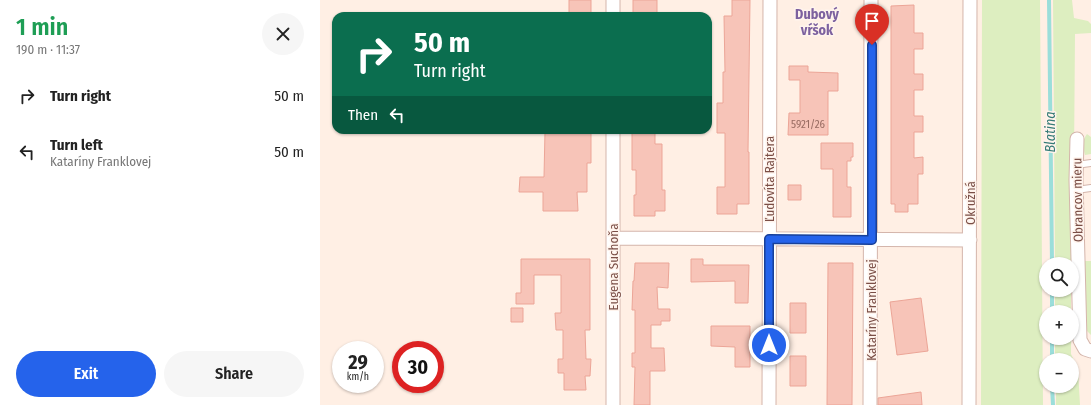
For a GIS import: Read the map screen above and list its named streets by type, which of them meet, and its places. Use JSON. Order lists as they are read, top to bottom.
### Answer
{
  "streets": {
    "street": [
      "Ľudovíta Rajtera",
      "Obrancov mieru",
      "Okružná",
      "Eugena Suchoňa",
      "Kataríny Franklovej"
    ]
  },
  "districts": ["Dubový vŕšok"],
  "water": ["Blatina"],
  "house_numbers": ["5921/26"],
  "page": {
    "heading": ["1 min", "190 m · 11:37"],
    "turn": ["50 m", "Turn right"],
    "list": [
      {
        "name": "Turn right",
        "value": "50 m"
      },
      {
        "name": "Turn left",
        "note": "Kataríny Franklovej",
        "value": "50 m"
      }
    ],
    "then": "Then",
    "map_buttons": ["+", "−"],
    "speed": "29 km/h",
    "limit": "30",
    "buttons": ["Exit", "Share"]
  }
}
